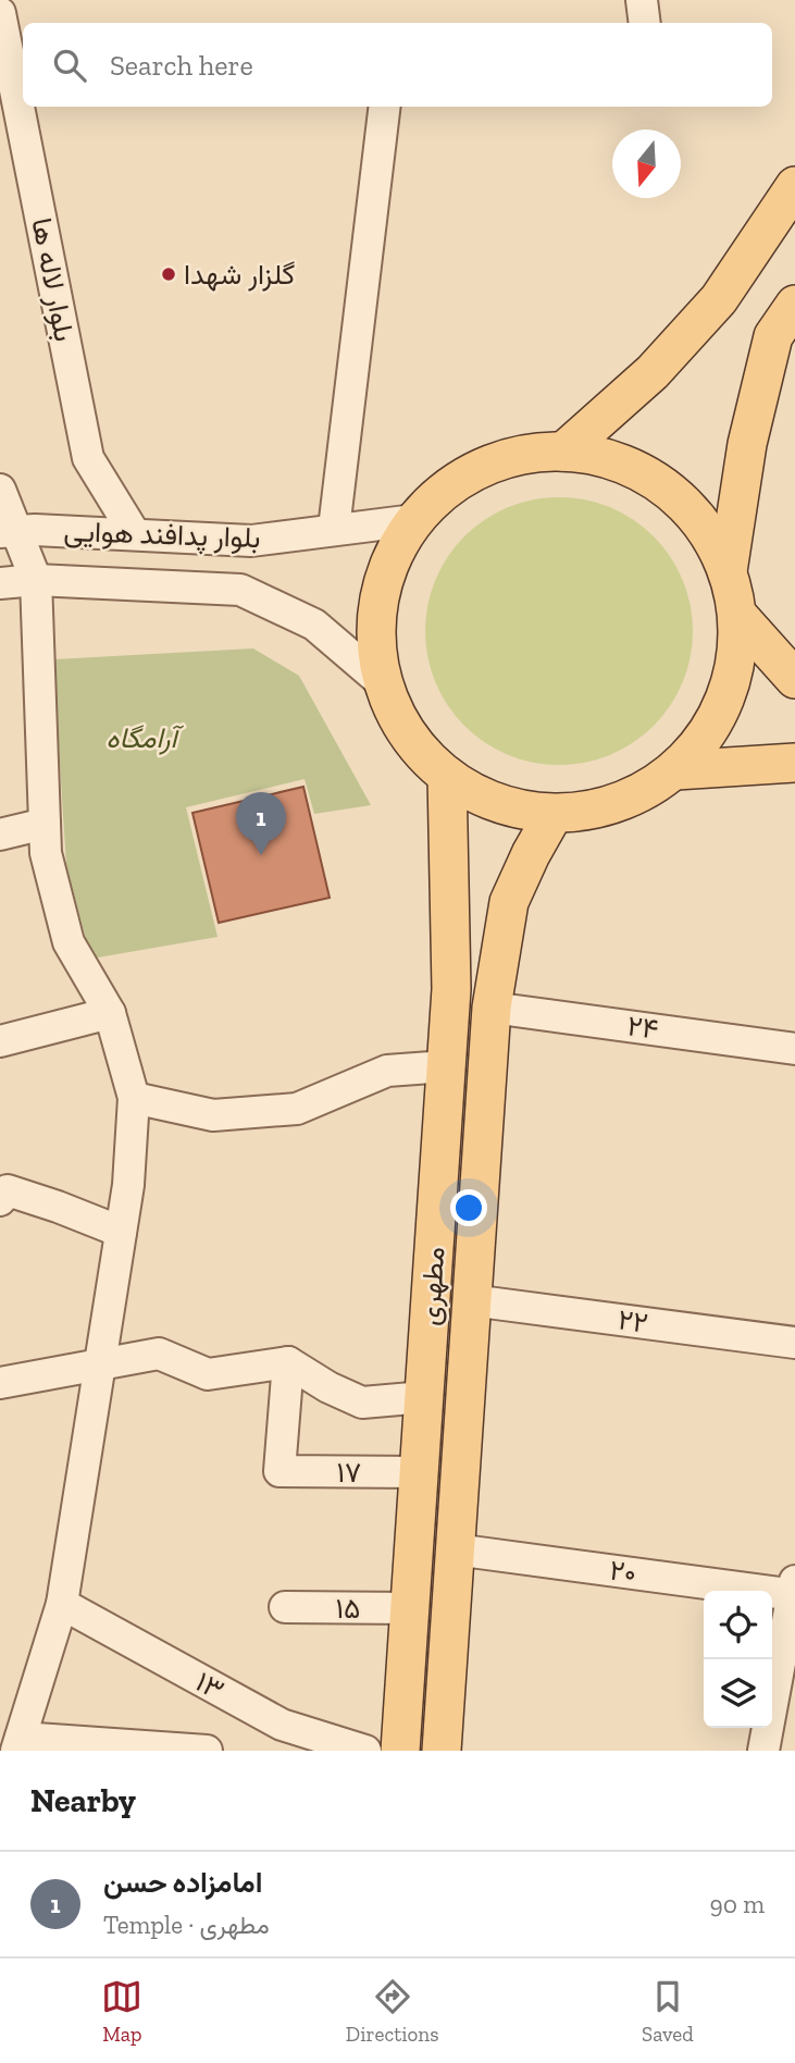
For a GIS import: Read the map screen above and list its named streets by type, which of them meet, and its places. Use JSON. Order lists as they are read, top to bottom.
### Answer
{
  "streets": {
    "main road": ["مطهری"],
    "street": [
      "بلوار لاله ها",
      "بلوار پدافند هوایی",
      "۲۴",
      "۲۲",
      "۱۷",
      "۲۰",
      "۱۵",
      "۱۳"
    ]
  },
  "crossings": [
    ["بلوار لاله ها", "بلوار پدافند هوایی"],
    ["۲۴", "مطهری"],
    ["مطهری", "۲۲"],
    ["مطهری", "۱۷"],
    ["مطهری", "۲۰"],
    ["مطهری", "۱۵"]
  ],
  "parks": ["آرامگاه"],
  "places": ["گلزار شهدا"],
  "north": "bottom",
  "page": {
    "search": "Search here",
    "pins": "1",
    "heading": "Nearby",
    "list": [
      {
        "mark": "1",
        "name": "امامزاده حسن",
        "note": "Temple · مطهری",
        "value": "90 m"
      }
    ],
    "nav": ["Map", "Directions", "Saved"]
  }
}
